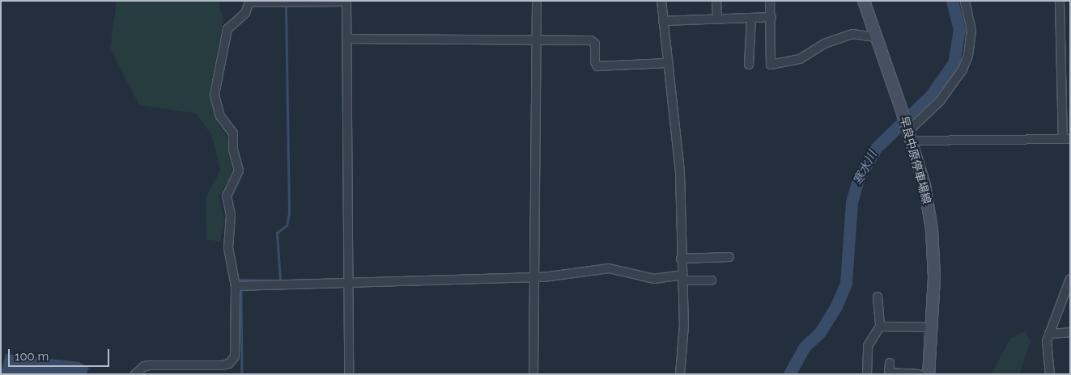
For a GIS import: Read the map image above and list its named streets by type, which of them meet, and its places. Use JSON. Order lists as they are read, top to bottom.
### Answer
{
  "streets": {
    "main road": ["早良中原停車場線"]
  },
  "water": ["寒水川"],
  "scale_bar": "100 m"
}
